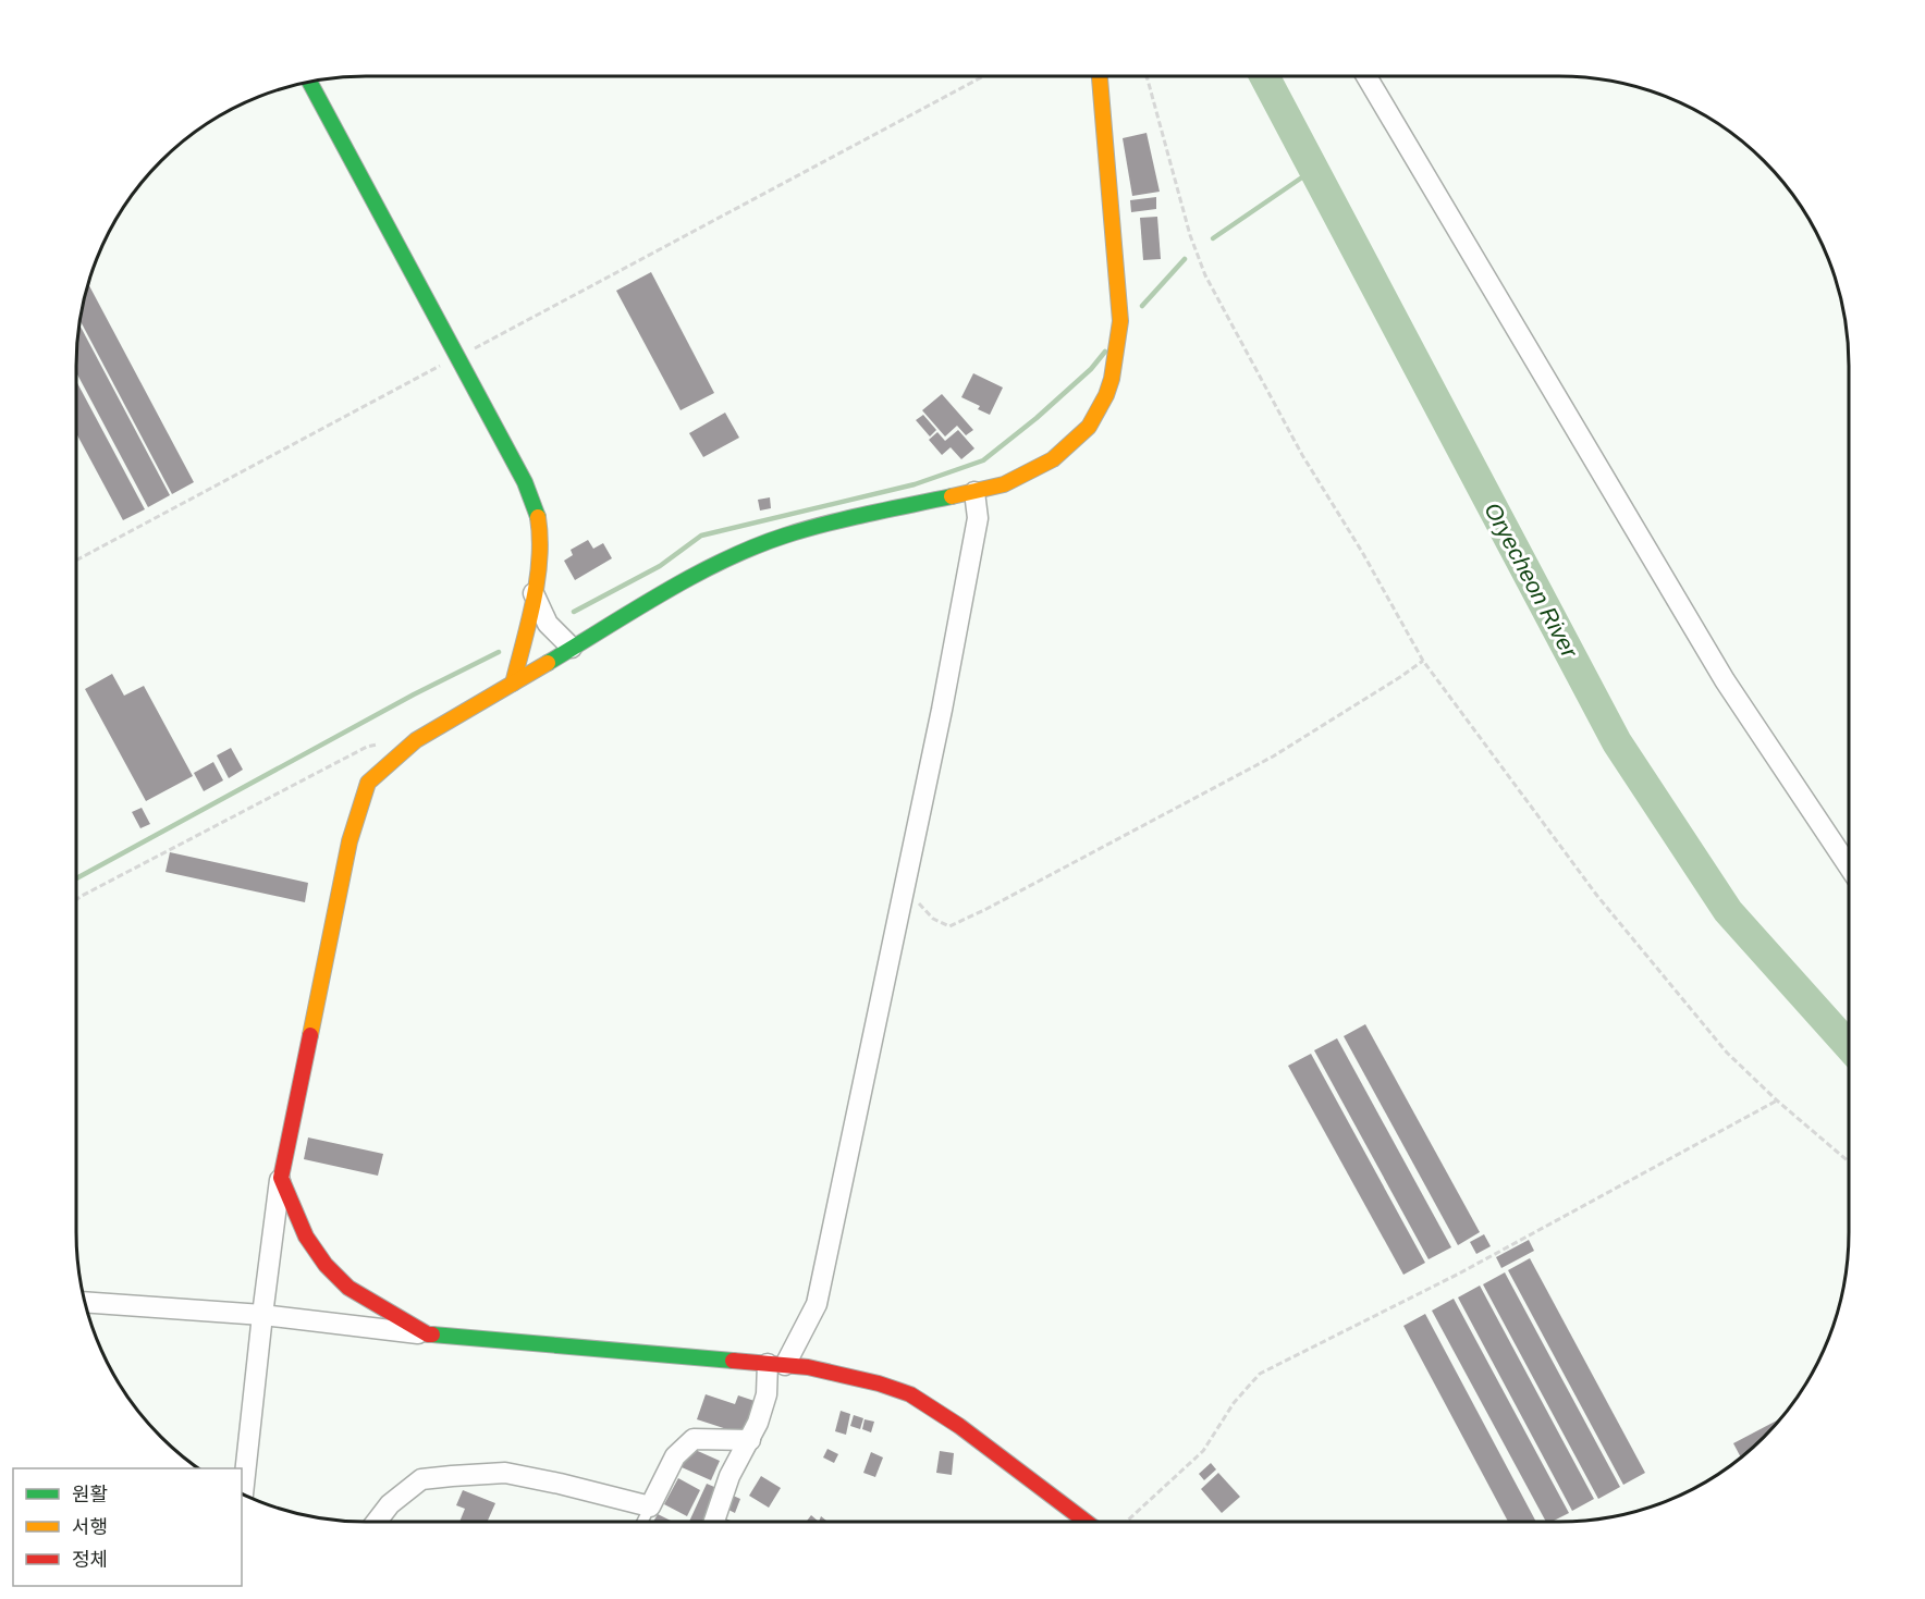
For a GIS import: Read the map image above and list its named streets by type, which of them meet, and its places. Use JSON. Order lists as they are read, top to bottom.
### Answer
{
  "water": ["Oryecheon River"],
  "legend": ["원활", "서행", "정체"]
}
